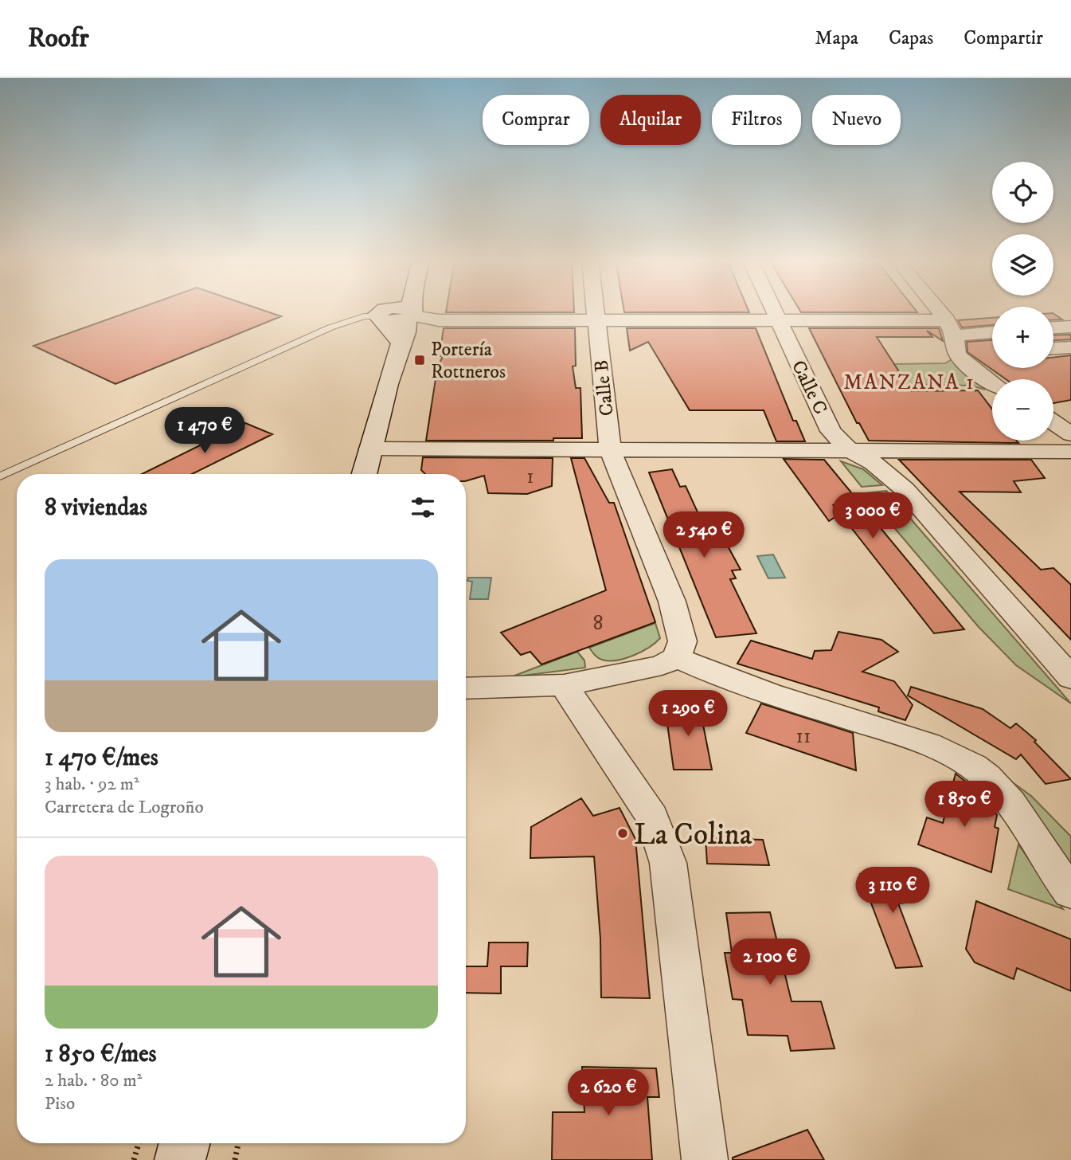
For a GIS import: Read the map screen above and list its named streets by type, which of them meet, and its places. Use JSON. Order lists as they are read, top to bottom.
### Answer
{
  "streets": {
    "street": ["Calle C", "Calle B"]
  },
  "districts": ["MANZANA 1"],
  "places": {
    "transit": ["Portería Rottneros"],
    "other": ["La Colina"]
  },
  "house_numbers": ["1", "8", "11"],
  "page": {
    "header": "Roofr",
    "nav": ["Mapa", "Capas", "Compartir"],
    "chip": [
      "Comprar",
      "Alquilar",
      "Filtros",
      "Nuevo"
    ],
    "map_buttons": ["+", "−"],
    "price": [
      "1 470 €",
      "3 000 €",
      "2 540 €",
      "1 290 €",
      "1 850 €",
      "3 110 €",
      "2 100 €",
      "2 620 €"
    ],
    "heading": "8 viviendas",
    "list": [
      {
        "name": "1 470 €/mes",
        "note": "3 hab. · 92 m² · Carretera de Logroño"
      },
      {
        "name": "1 850 €/mes",
        "note": "2 hab. · 80 m² · Piso"
      }
    ]
  }
}
